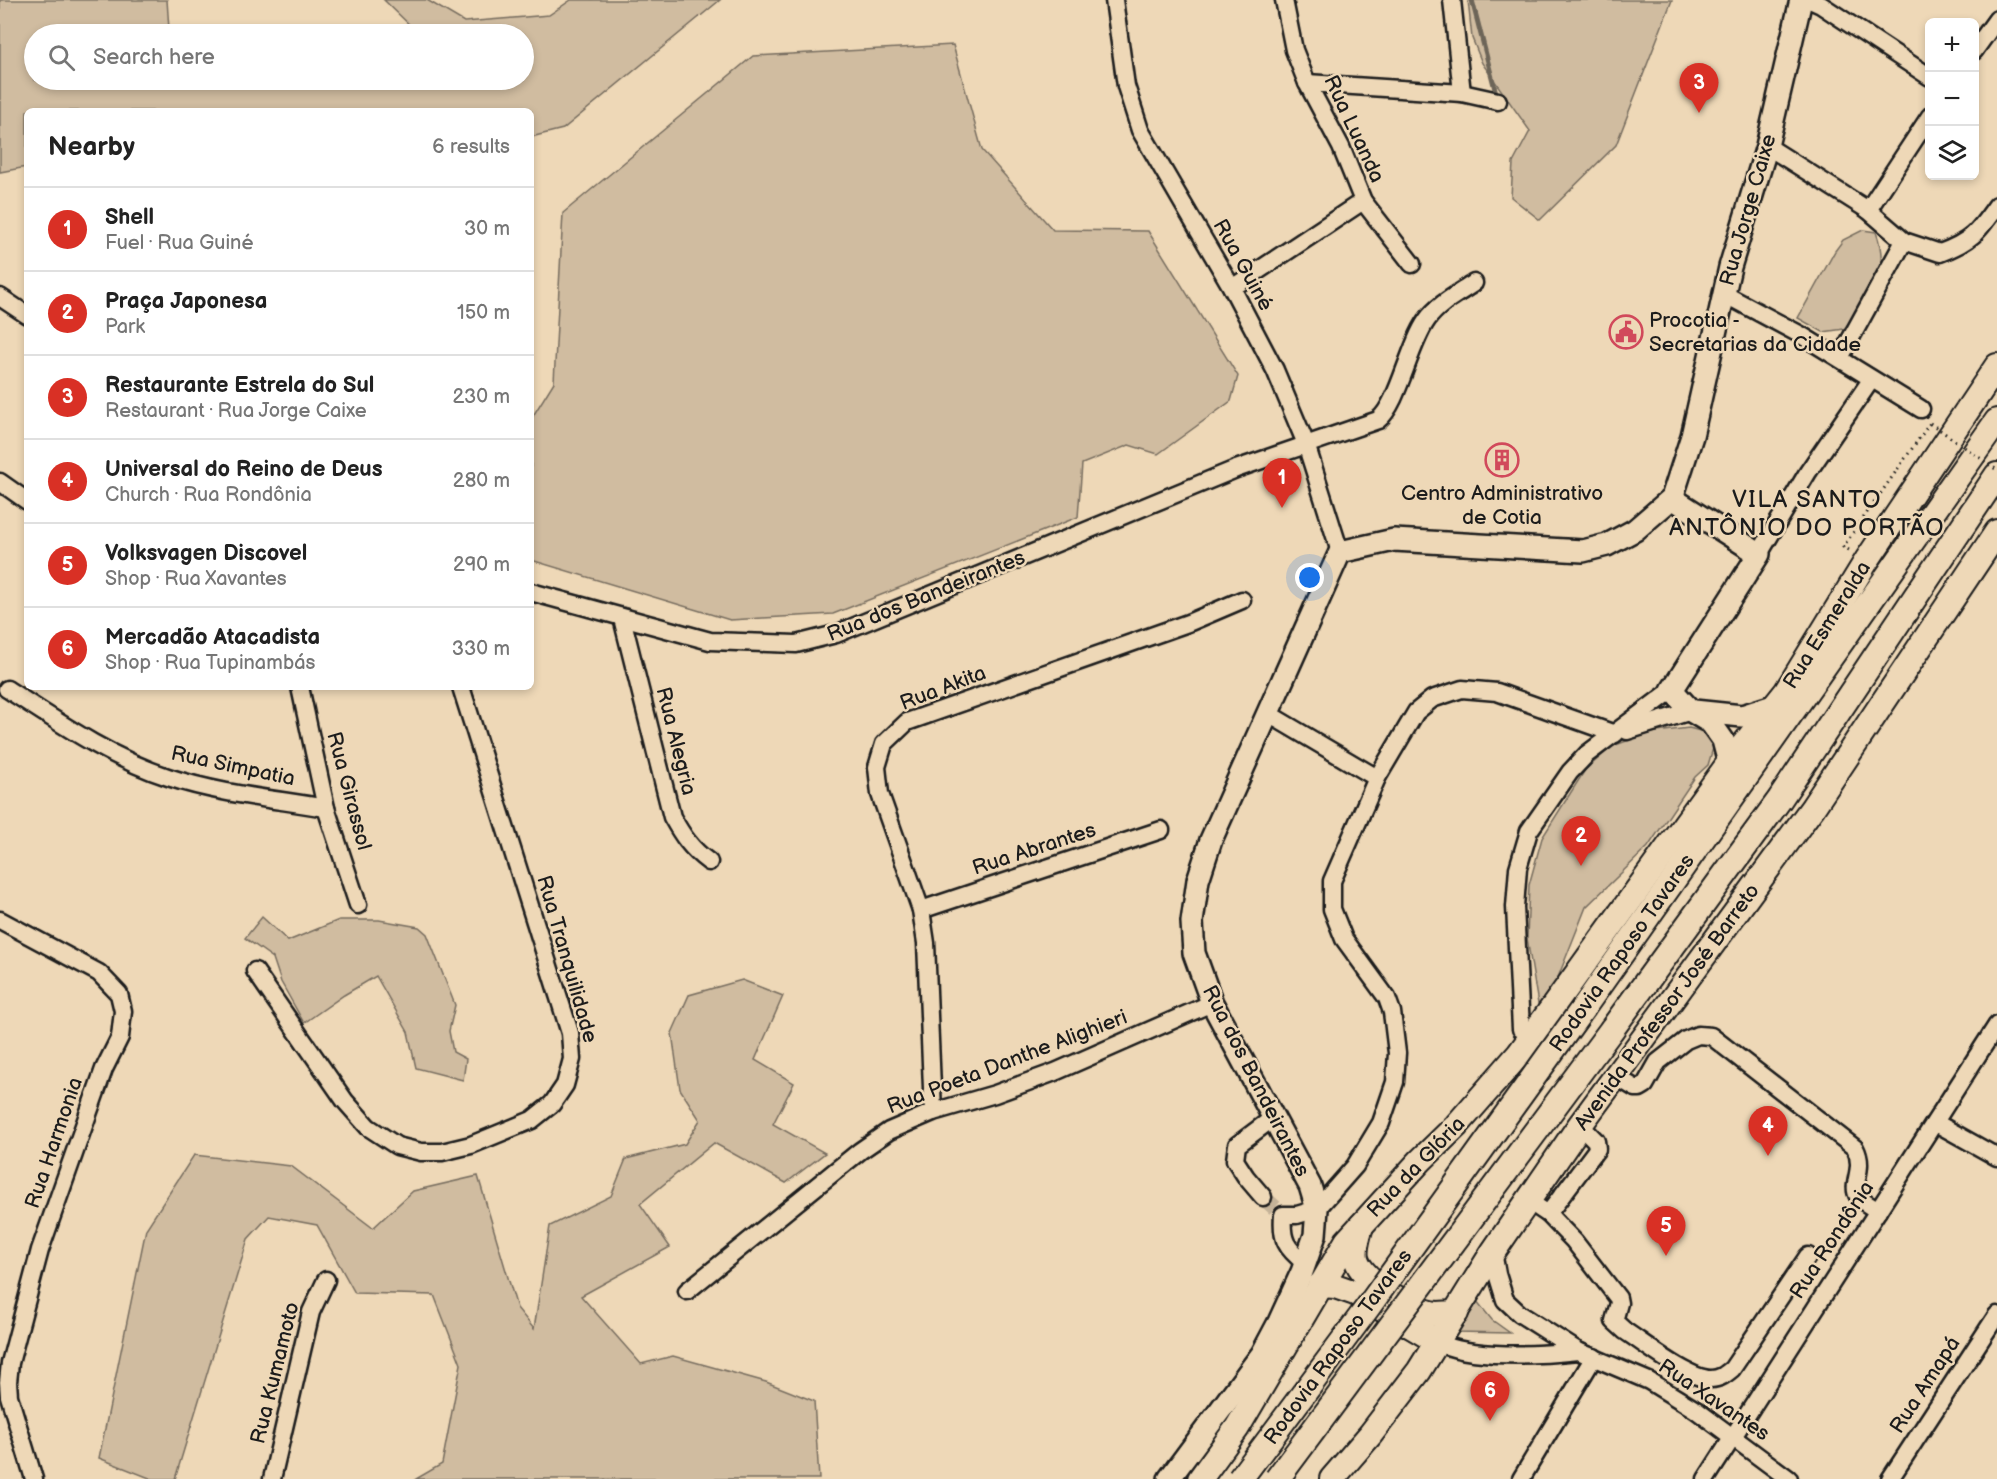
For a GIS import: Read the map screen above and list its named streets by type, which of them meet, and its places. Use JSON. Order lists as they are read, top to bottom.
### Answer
{
  "streets": {
    "highway": [
      "Rua Esmeralda",
      "Rodovia Raposo Tavares",
      "Avenida Professor José Barreto",
      "Rua da Glória"
    ],
    "main road": ["Rua Jorge Caixe", "Rua dos Bandeirantes"],
    "street": [
      "Rua Luanda",
      "Rua Guiné",
      "Rua Akita",
      "Rua Alegria",
      "Rua Simpatia",
      "Rua Girassol",
      "Rua Abrantes",
      "Rua Tranquilidade",
      "Rua Poeta Danthe Alighieri",
      "Rua Harmonia",
      "Rua Rondônia",
      "Rua Kumamoto",
      "Rua Amapá",
      "Rua Xavantes"
    ]
  },
  "crossings": [
    ["Rua Guiné", "Rua dos Bandeirantes"],
    ["Rua dos Bandeirantes", "Rua Alegria"],
    ["Rua dos Bandeirantes", "Rua Poeta Danthe Alighieri"],
    ["Rua Akita", "Rua Abrantes"],
    ["Rua Akita", "Rua Poeta Danthe Alighieri"],
    ["Rua Simpatia", "Rua Girassol"],
    ["Avenida Professor José Barreto", "Rua Xavantes"],
    ["Rua Rondônia", "Rua Xavantes"]
  ],
  "districts": ["VILA SANTO ANTÔNIO DO PORTÃO"],
  "places": {
    "public building": ["Procotia - Secretarias da Cidade"],
    "building": ["Centro Administrativo de Cotia"]
  },
  "page": {
    "map_buttons": ["+", "−"],
    "search": "Search here",
    "pins": [
      "3",
      "1",
      "2",
      "4",
      "5",
      "6"
    ],
    "heading": ["Nearby", "6 results"],
    "list": [
      {
        "mark": "1",
        "name": "Shell",
        "note": "Fuel · Rua Guiné",
        "value": "30 m"
      },
      {
        "mark": "2",
        "name": "Praça Japonesa",
        "note": "Park",
        "value": "150 m"
      },
      {
        "mark": "3",
        "name": "Restaurante Estrela do Sul",
        "note": "Restaurant · Rua Jorge Caixe",
        "value": "230 m"
      },
      {
        "mark": "4",
        "name": "Universal do Reino de Deus",
        "note": "Church · Rua Rondônia",
        "value": "280 m"
      },
      {
        "mark": "5",
        "name": "Volksvagen Discovel",
        "note": "Shop · Rua Xavantes",
        "value": "290 m"
      },
      {
        "mark": "6",
        "name": "Mercadão Atacadista",
        "note": "Shop · Rua Tupinambás",
        "value": "330 m"
      }
    ]
  }
}
